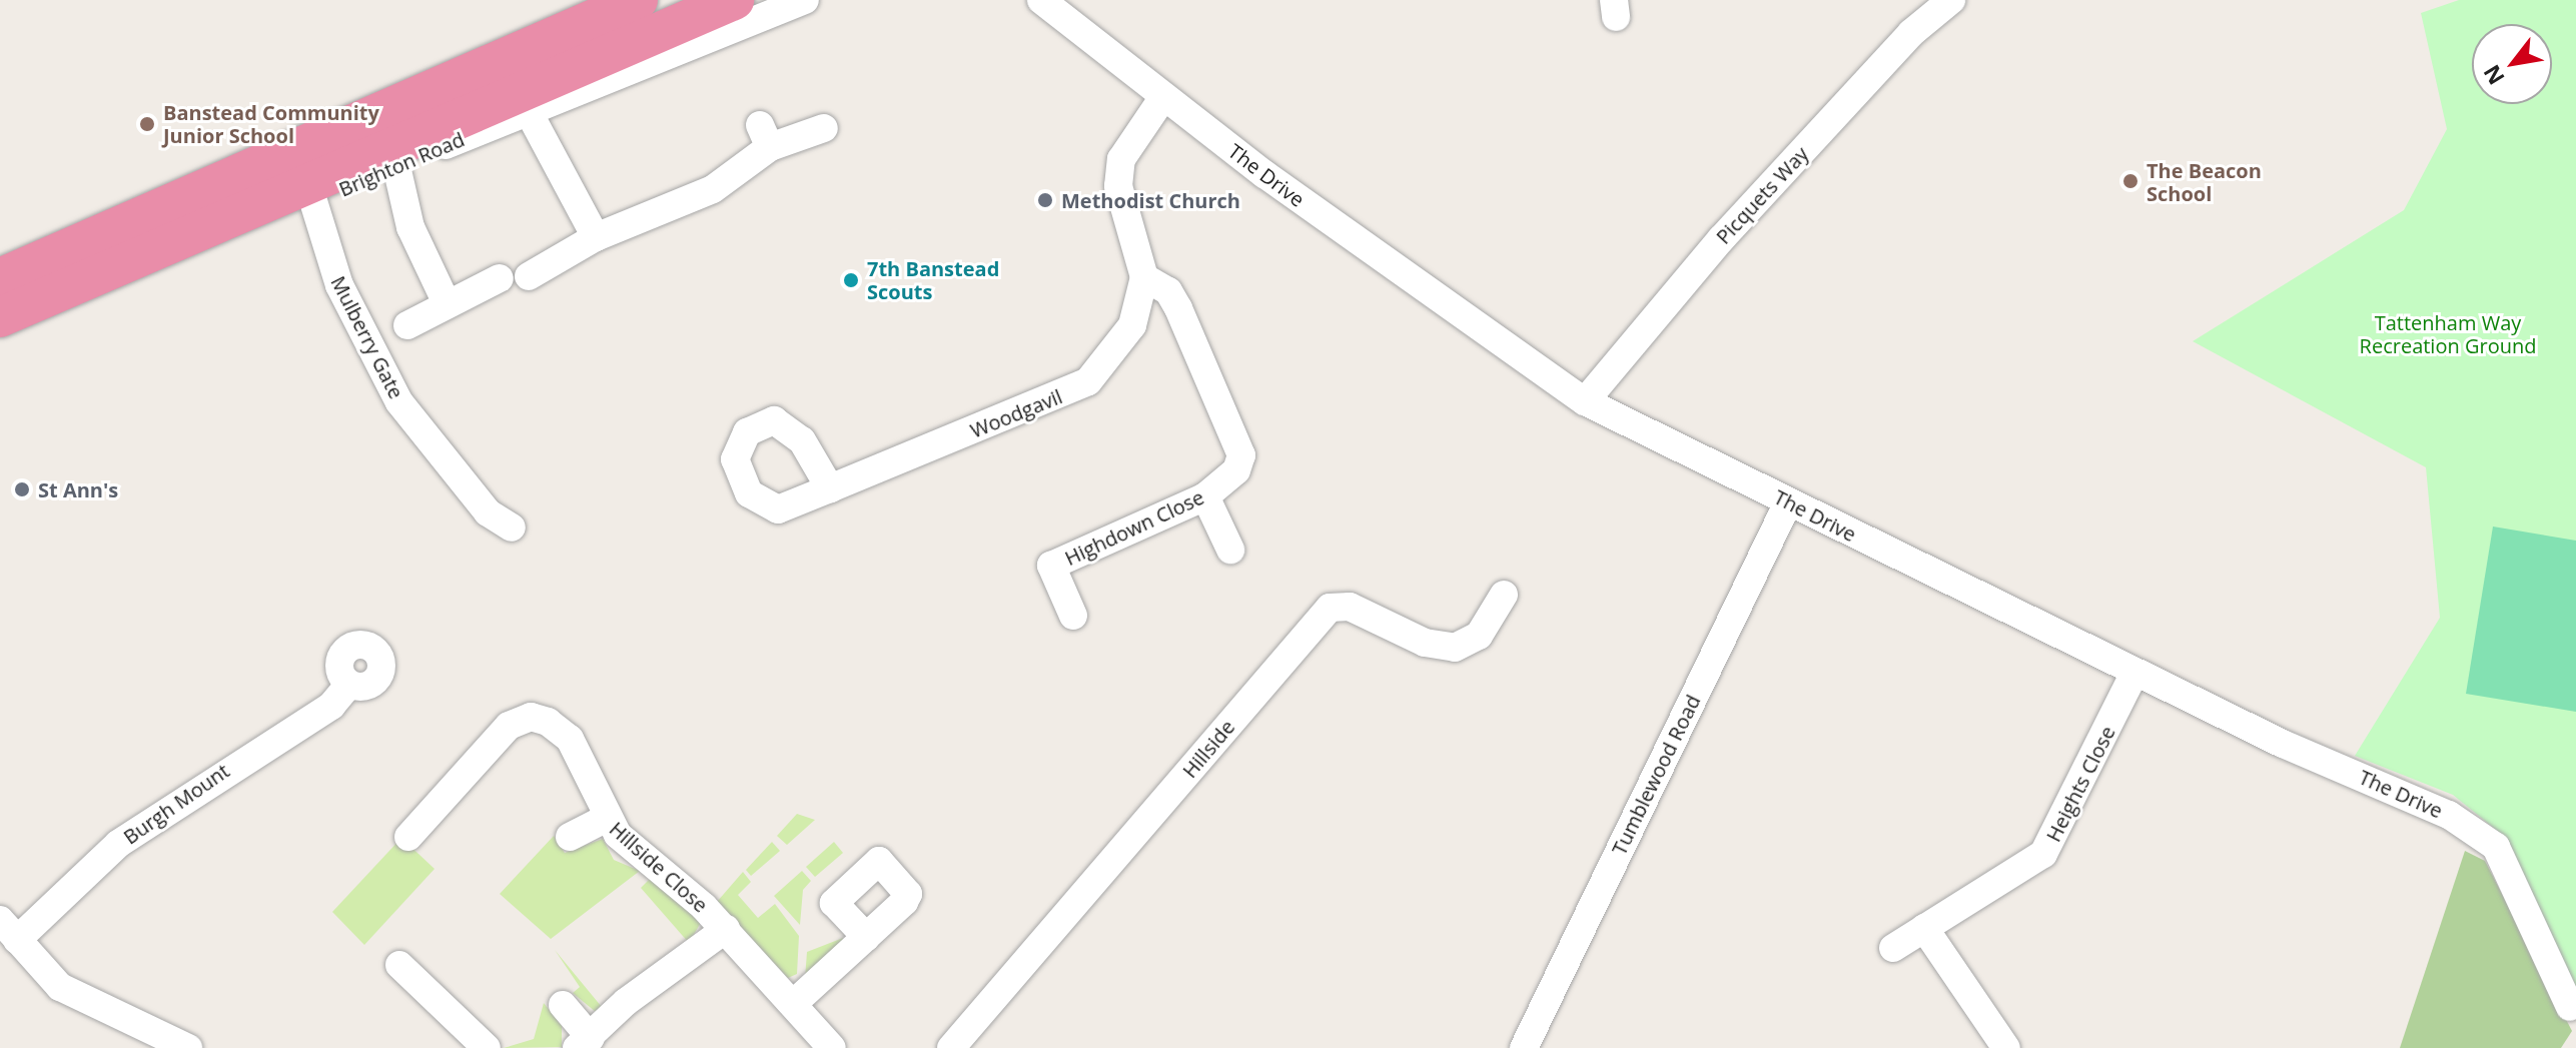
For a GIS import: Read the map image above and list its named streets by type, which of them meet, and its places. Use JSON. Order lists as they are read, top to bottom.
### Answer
{
  "streets": {
    "highway": ["Brighton Road"],
    "street": [
      "The Drive",
      "Picquets Way",
      "Mulberry Gate",
      "Woodgavil",
      "Highdown Close",
      "Hillside",
      "Tumblewood Road",
      "Heights Close",
      "Burgh Mount",
      "Hillside Close"
    ]
  },
  "crossings": [
    ["Brighton Road", "Mulberry Gate"],
    ["The Drive", "Picquets Way"],
    ["The Drive", "Woodgavil"],
    ["The Drive", "Tumblewood Road"],
    ["The Drive", "Heights Close"]
  ],
  "parks": ["Tattenham Way Recreation Ground"],
  "places": [
    "Banstead Community Junior School",
    "The Beacon School",
    "Methodist Church",
    "7th Banstead Scouts",
    "St Ann's"
  ],
  "north": "bottom left"
}
